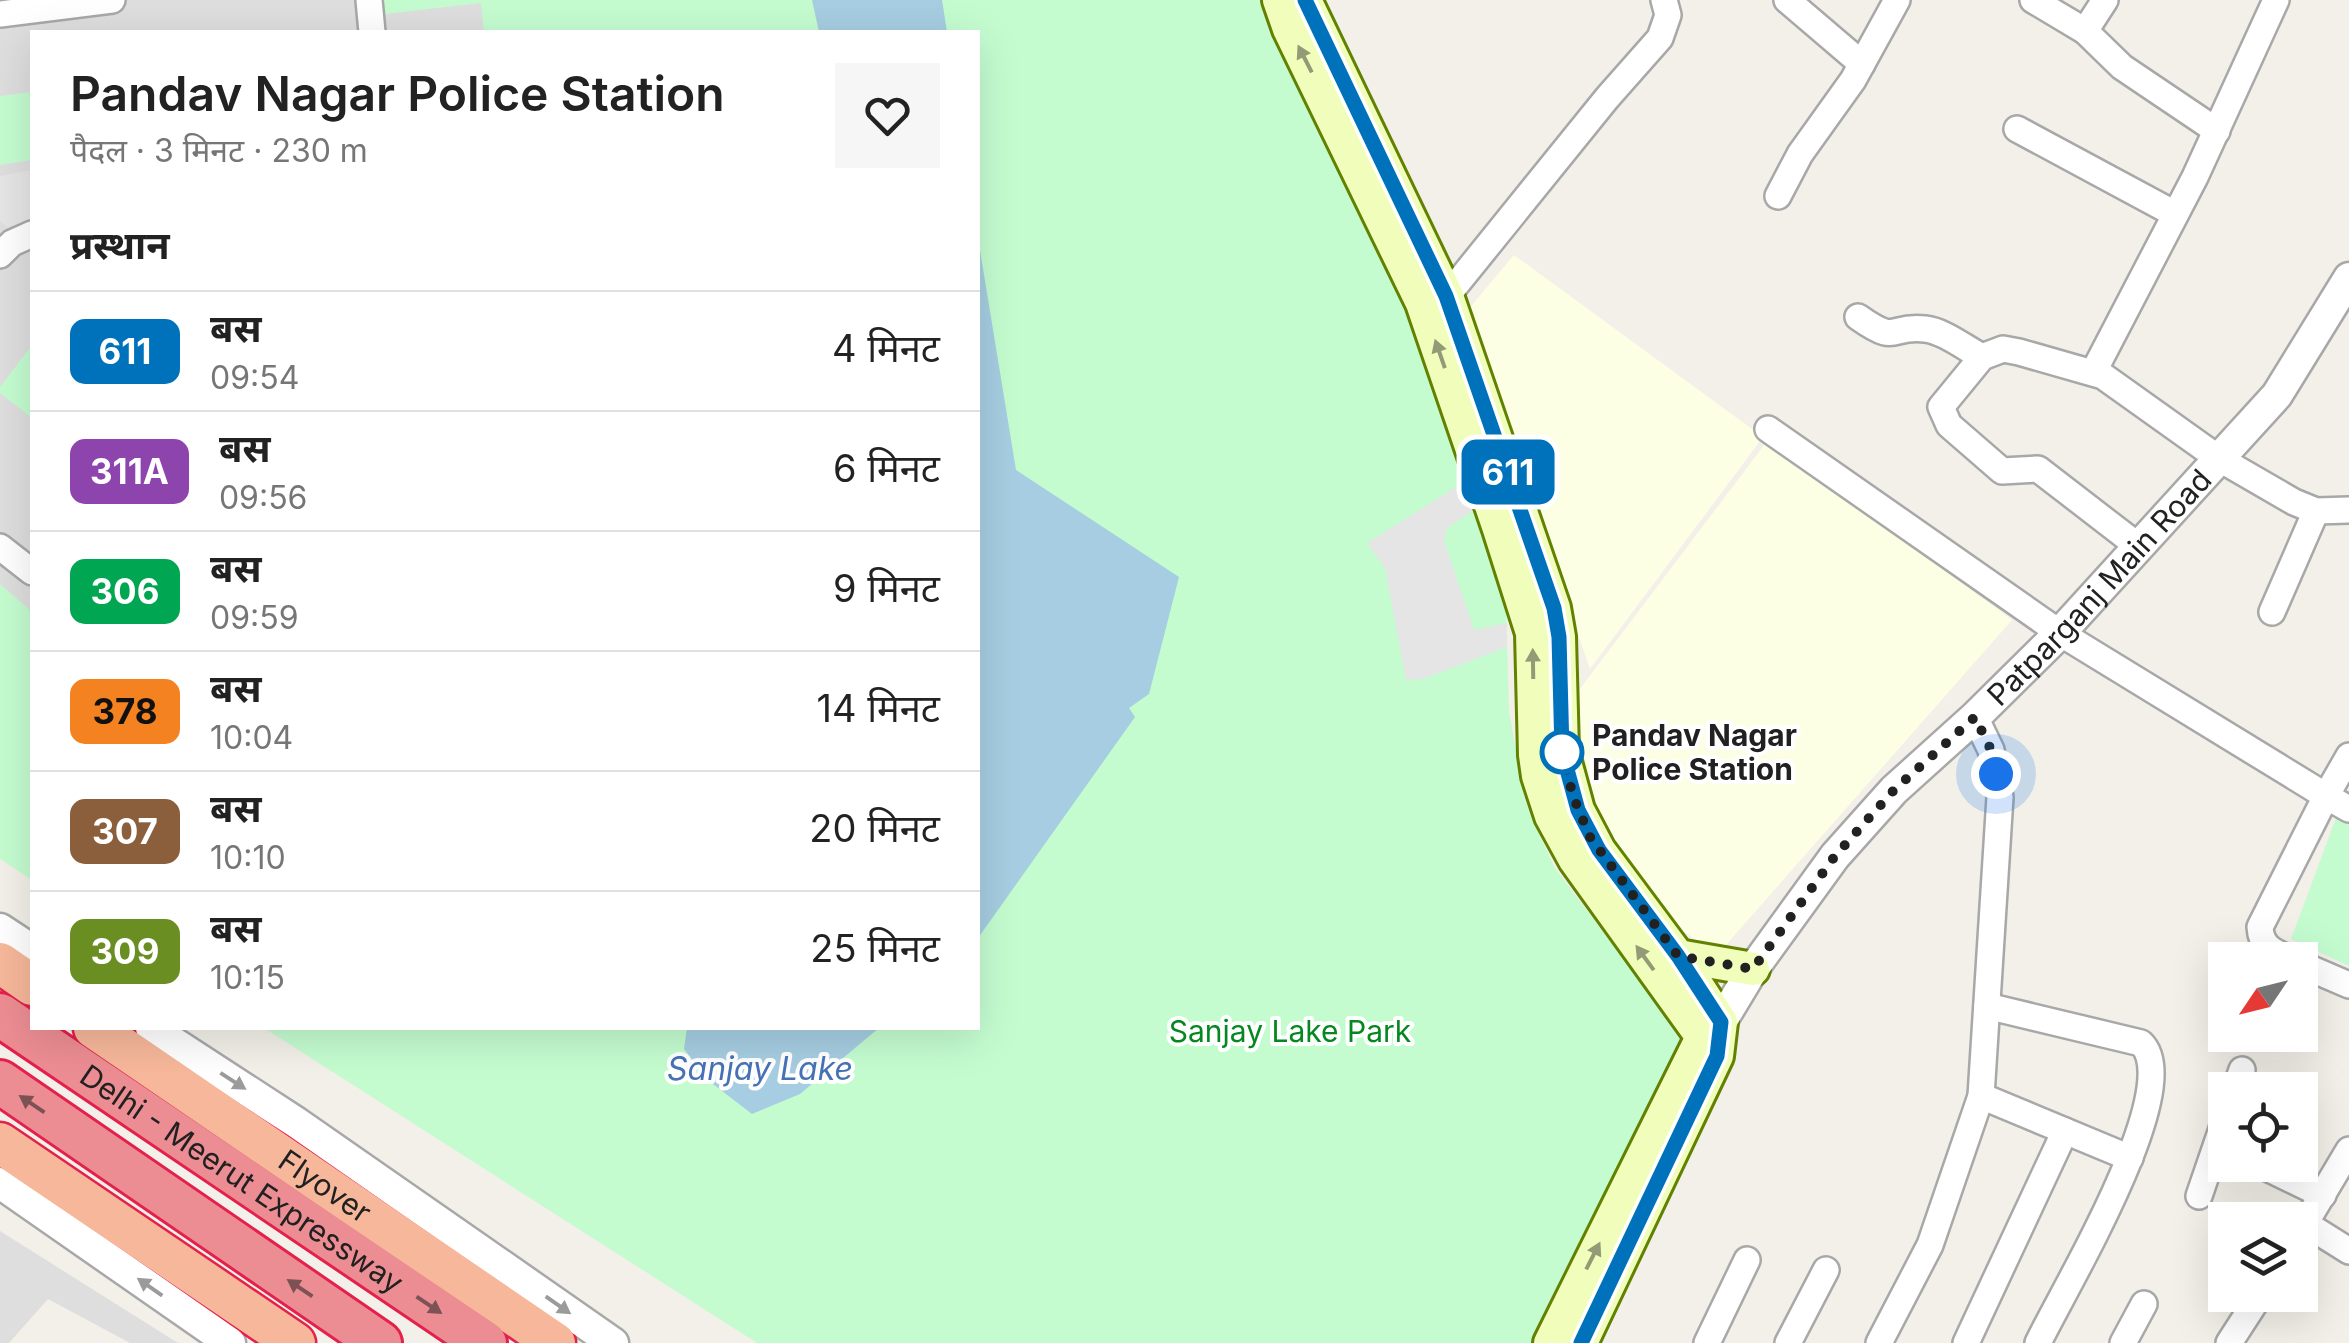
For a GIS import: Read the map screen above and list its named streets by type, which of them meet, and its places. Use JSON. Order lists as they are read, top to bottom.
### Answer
{
  "streets": {
    "highway": ["Delhi - Meerut Expressway", "Flyover"],
    "street": ["Patparganj Main Road"]
  },
  "water": ["Sanjay Lake"],
  "parks": ["Sanjay Lake Park"],
  "places": ["Pandav Nagar Police Station"],
  "lines": ["bus line 611"],
  "north": "bottom left",
  "page": {
    "on_map": "611",
    "heading": [
      ["Pandav Nagar Police Station", "पैदल · 3 मिनट · 230 m"],
      "प्रस्थान"
    ],
    "list": [
      {
        "mark": "611",
        "name": "बस",
        "note": "09:54",
        "value": "4 मिनट"
      },
      {
        "mark": "311A",
        "name": "बस",
        "note": "09:56",
        "value": "6 मिनट"
      },
      {
        "mark": "306",
        "name": "बस",
        "note": "09:59",
        "value": "9 मिनट"
      },
      {
        "mark": "378",
        "name": "बस",
        "note": "10:04",
        "value": "14 मिनट"
      },
      {
        "mark": "307",
        "name": "बस",
        "note": "10:10",
        "value": "20 मिनट"
      },
      {
        "mark": "309",
        "name": "बस",
        "note": "10:15",
        "value": "25 मिनट"
      }
    ]
  }
}
